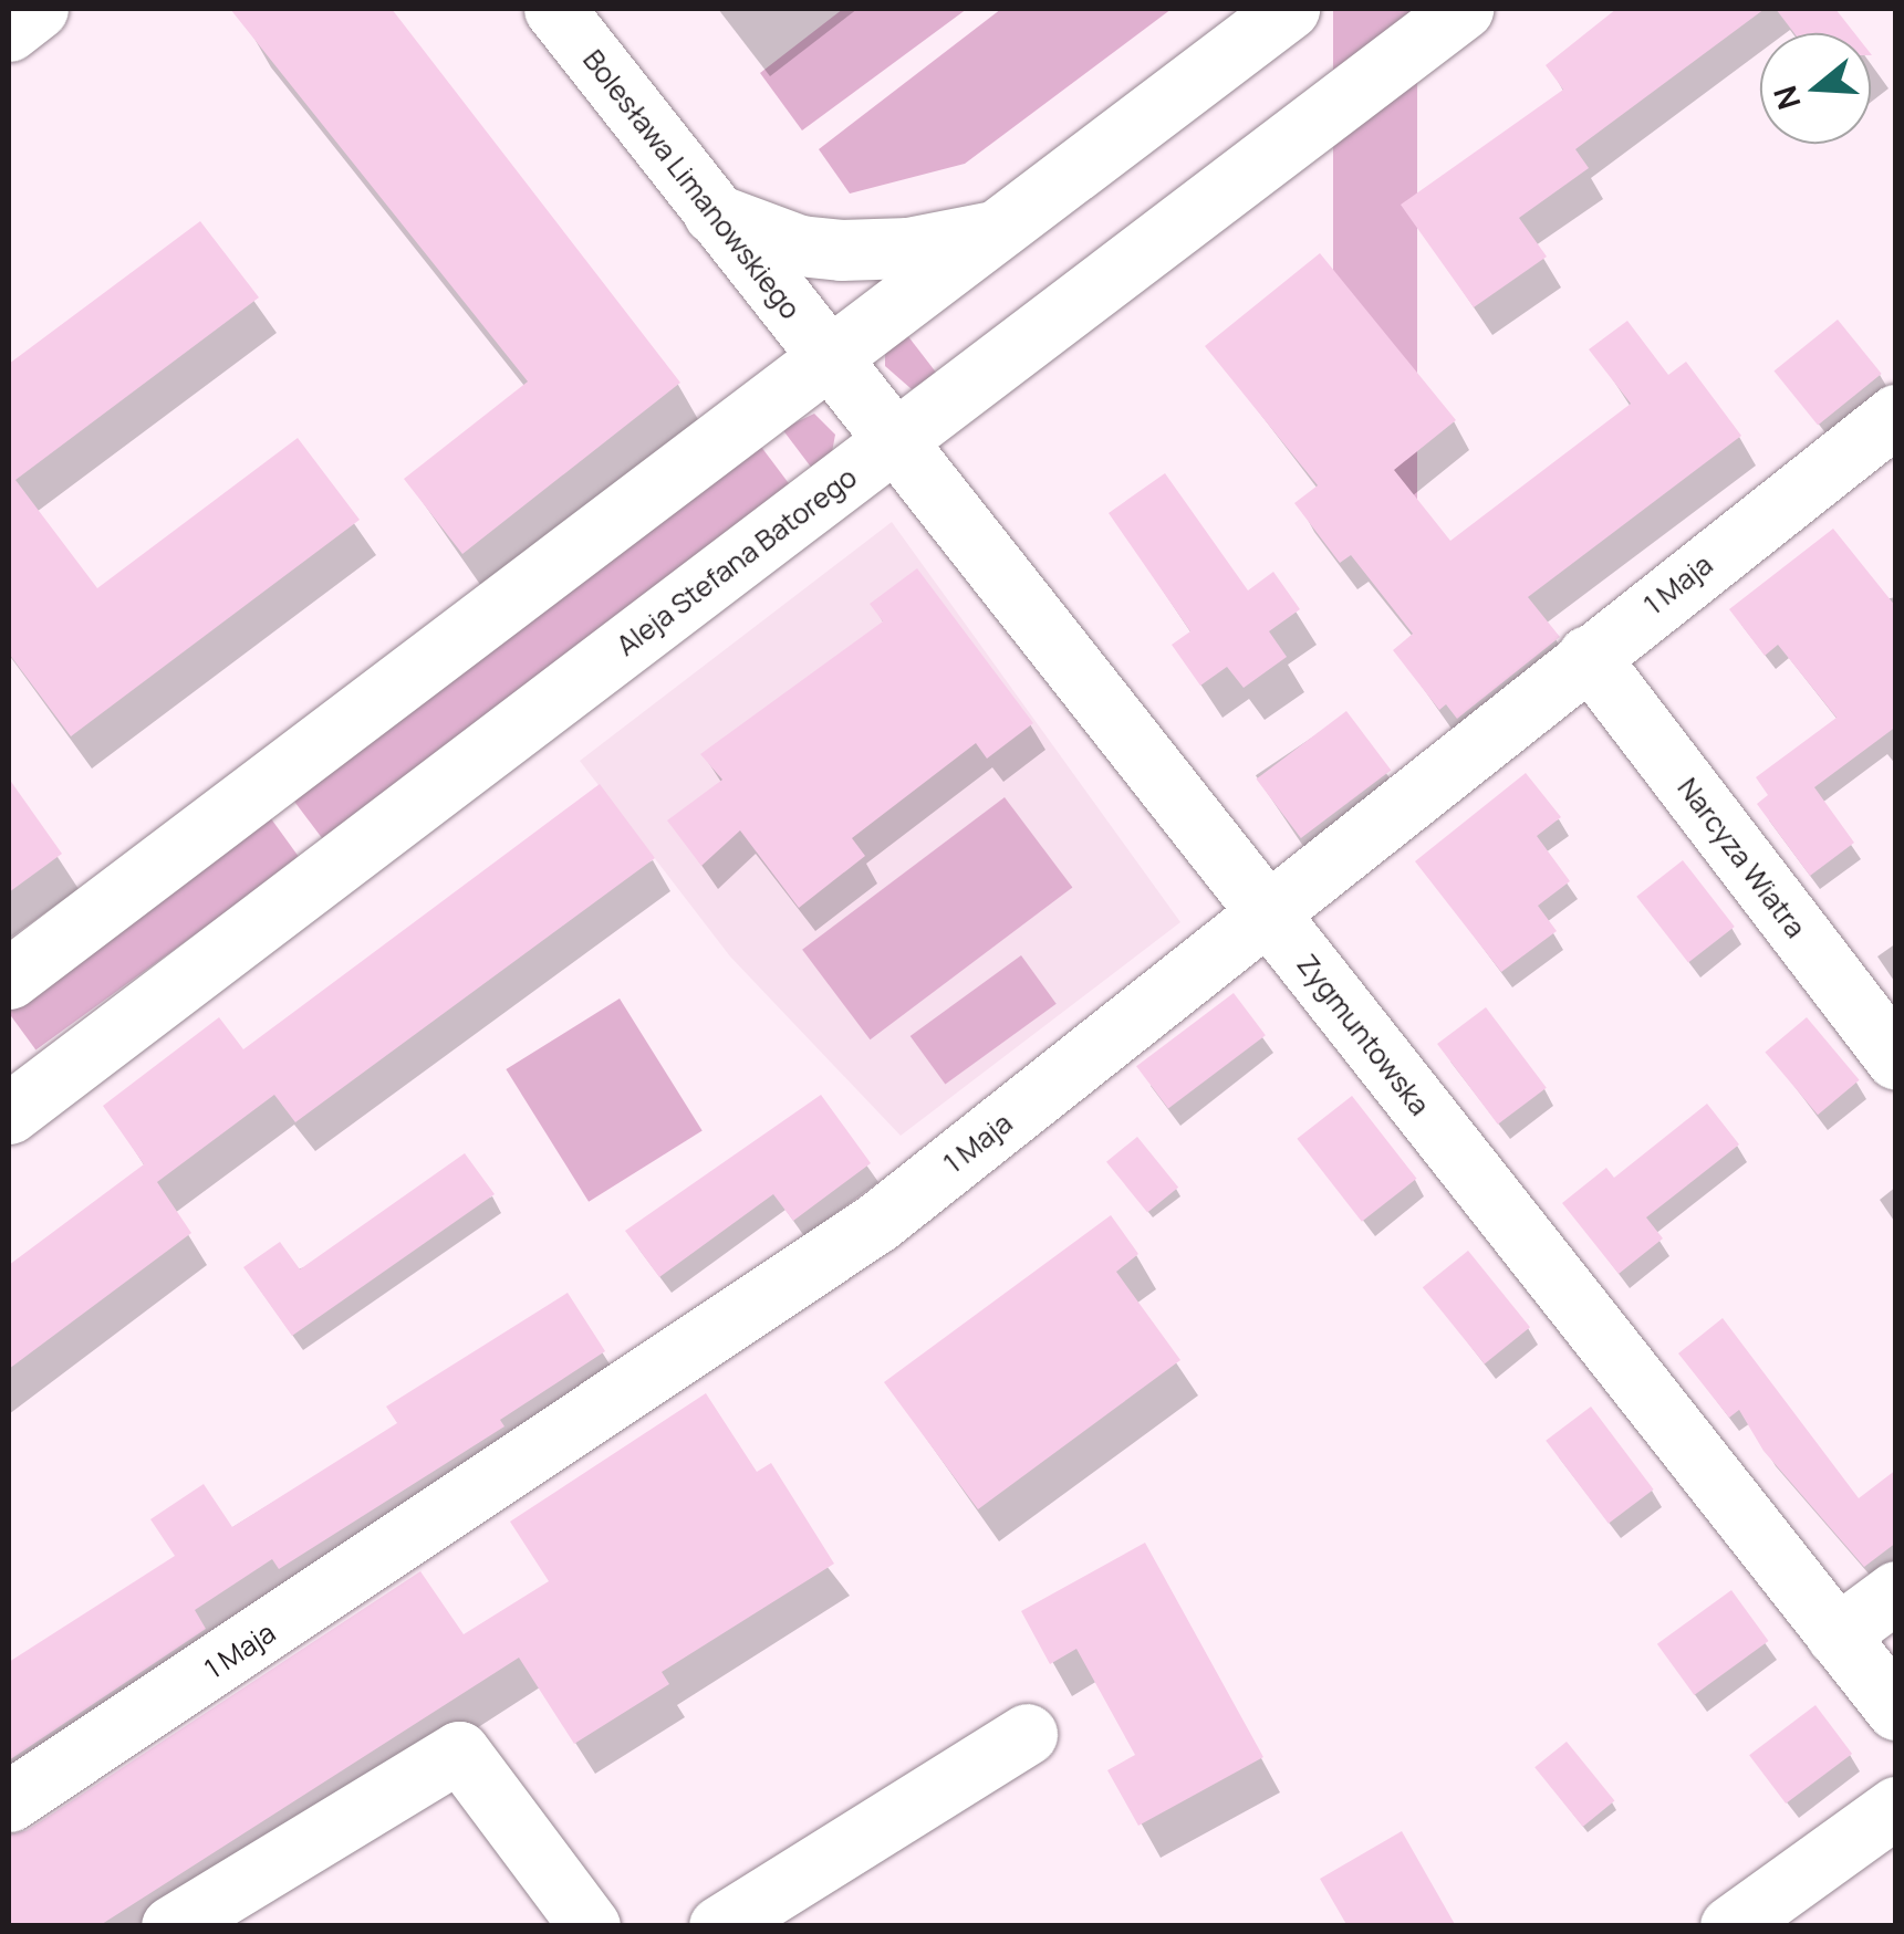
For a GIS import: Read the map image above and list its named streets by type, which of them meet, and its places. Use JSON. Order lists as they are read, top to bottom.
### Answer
{
  "streets": {
    "street": [
      "Bolesława Limanowskiego",
      "Aleja Stefana Batorego",
      "1 Maja",
      "Narcyza Wiatra",
      "Zygmuntowska"
    ]
  },
  "crossings": [
    ["Bolesława Limanowskiego", "Zygmuntowska"],
    ["Aleja Stefana Batorego", "Zygmuntowska"],
    ["1 Maja", "Narcyza Wiatra"],
    ["1 Maja", "Zygmuntowska"]
  ],
  "north": "left"
}
